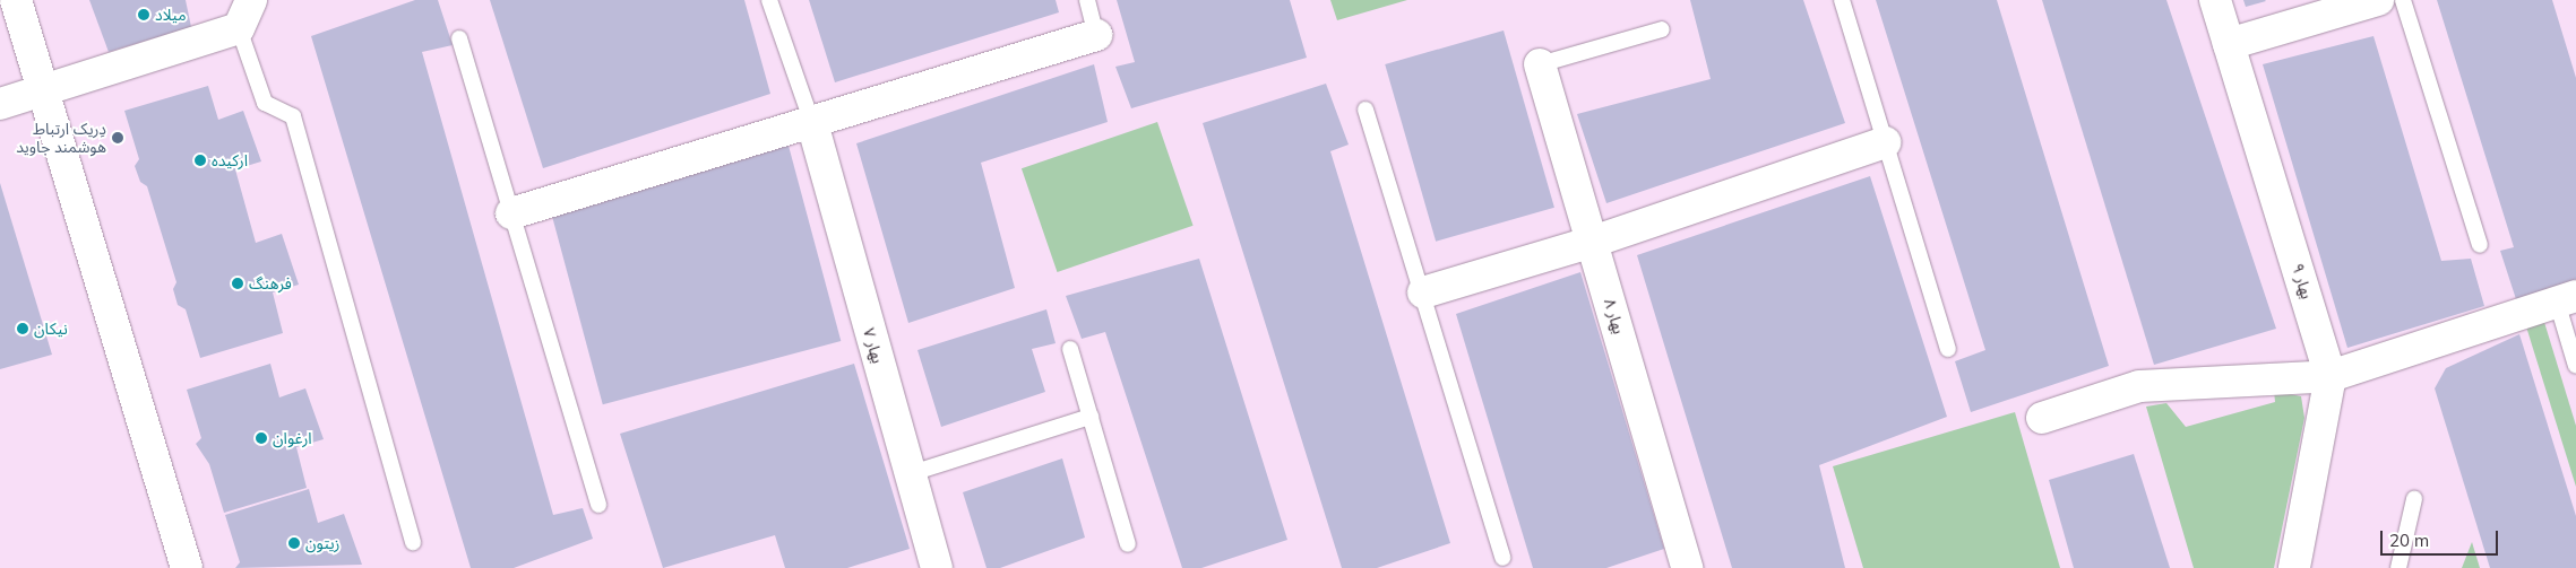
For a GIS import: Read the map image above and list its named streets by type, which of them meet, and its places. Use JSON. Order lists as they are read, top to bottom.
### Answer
{
  "streets": {
    "street": ["بهار ۹", "بهار ۸", "بهار ۷"]
  },
  "places": [
    "میلاد",
    "دِریک ارتباط هوشمند جاوید",
    "ارکیده",
    "فرهنگ",
    "نیکان",
    "ارغوان",
    "زیتون"
  ],
  "scale_bar": "20 m"
}
